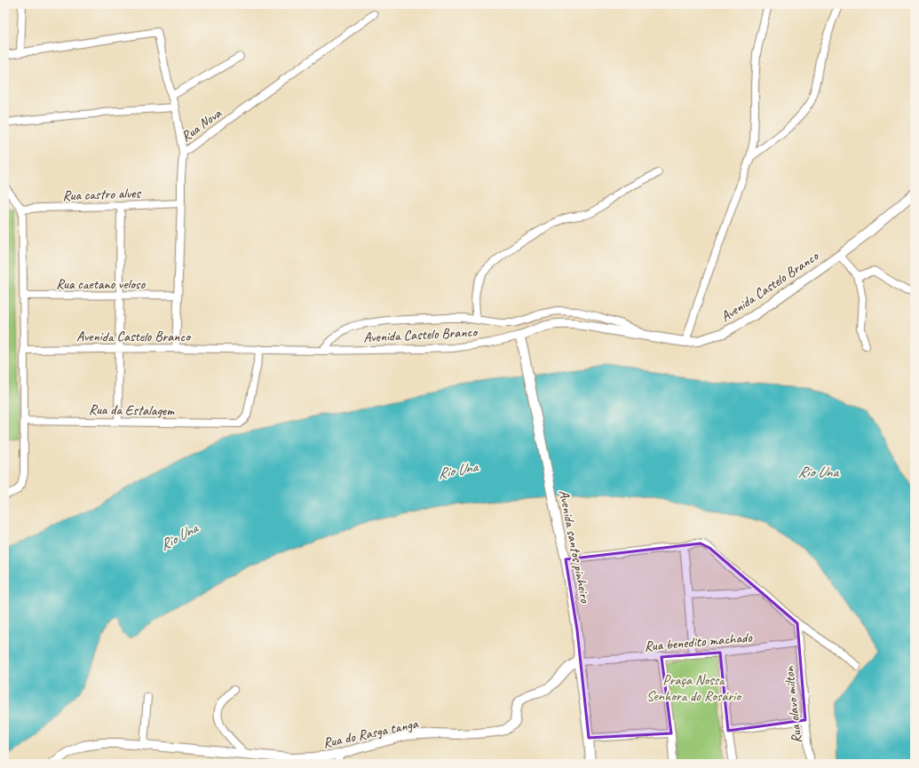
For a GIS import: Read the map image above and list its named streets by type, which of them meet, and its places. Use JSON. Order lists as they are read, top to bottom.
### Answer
{
  "streets": {
    "street": [
      "Rua Nova",
      "Rua castro alves",
      "Rua caetano veloso",
      "Avenida Castelo Branco",
      "Rua da Estalagem",
      "Avenida santos pinheiro",
      "Rua benedito machado",
      "Rua olavo milton",
      "Rua do Rasga tanga"
    ]
  },
  "crossings": [
    ["Rua Nova", "Rua castro alves"],
    ["Rua Nova", "Rua caetano veloso"],
    ["Rua Nova", "Avenida Castelo Branco"],
    ["Avenida Castelo Branco", "Rua da Estalagem"],
    ["Avenida Castelo Branco", "Avenida santos pinheiro"],
    ["Avenida santos pinheiro", "Rua benedito machado"],
    ["Avenida santos pinheiro", "Rua do Rasga tanga"],
    ["Rua benedito machado", "Rua olavo milton"],
    ["Rua benedito machado", "Rua do Rasga tanga"]
  ],
  "water": ["Rio Una"],
  "parks": ["Praça Nossa Senhora do Rosário"]
}
